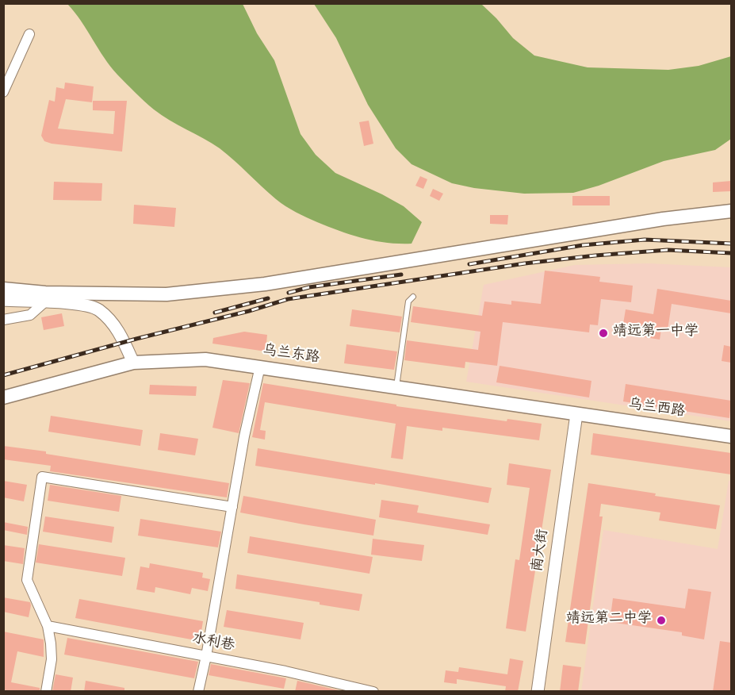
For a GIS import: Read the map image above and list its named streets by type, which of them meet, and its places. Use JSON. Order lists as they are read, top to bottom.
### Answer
{
  "streets": {
    "main road": ["乌兰东路", "乌兰西路"],
    "street": ["南大街", "水利巷"]
  },
  "crossings": [
    ["乌兰东路", "乌兰西路"],
    ["乌兰东路", "南大街"],
    ["乌兰西路", "南大街"]
  ],
  "places": ["靖远第一中学", "靖远第二中学"]
}
